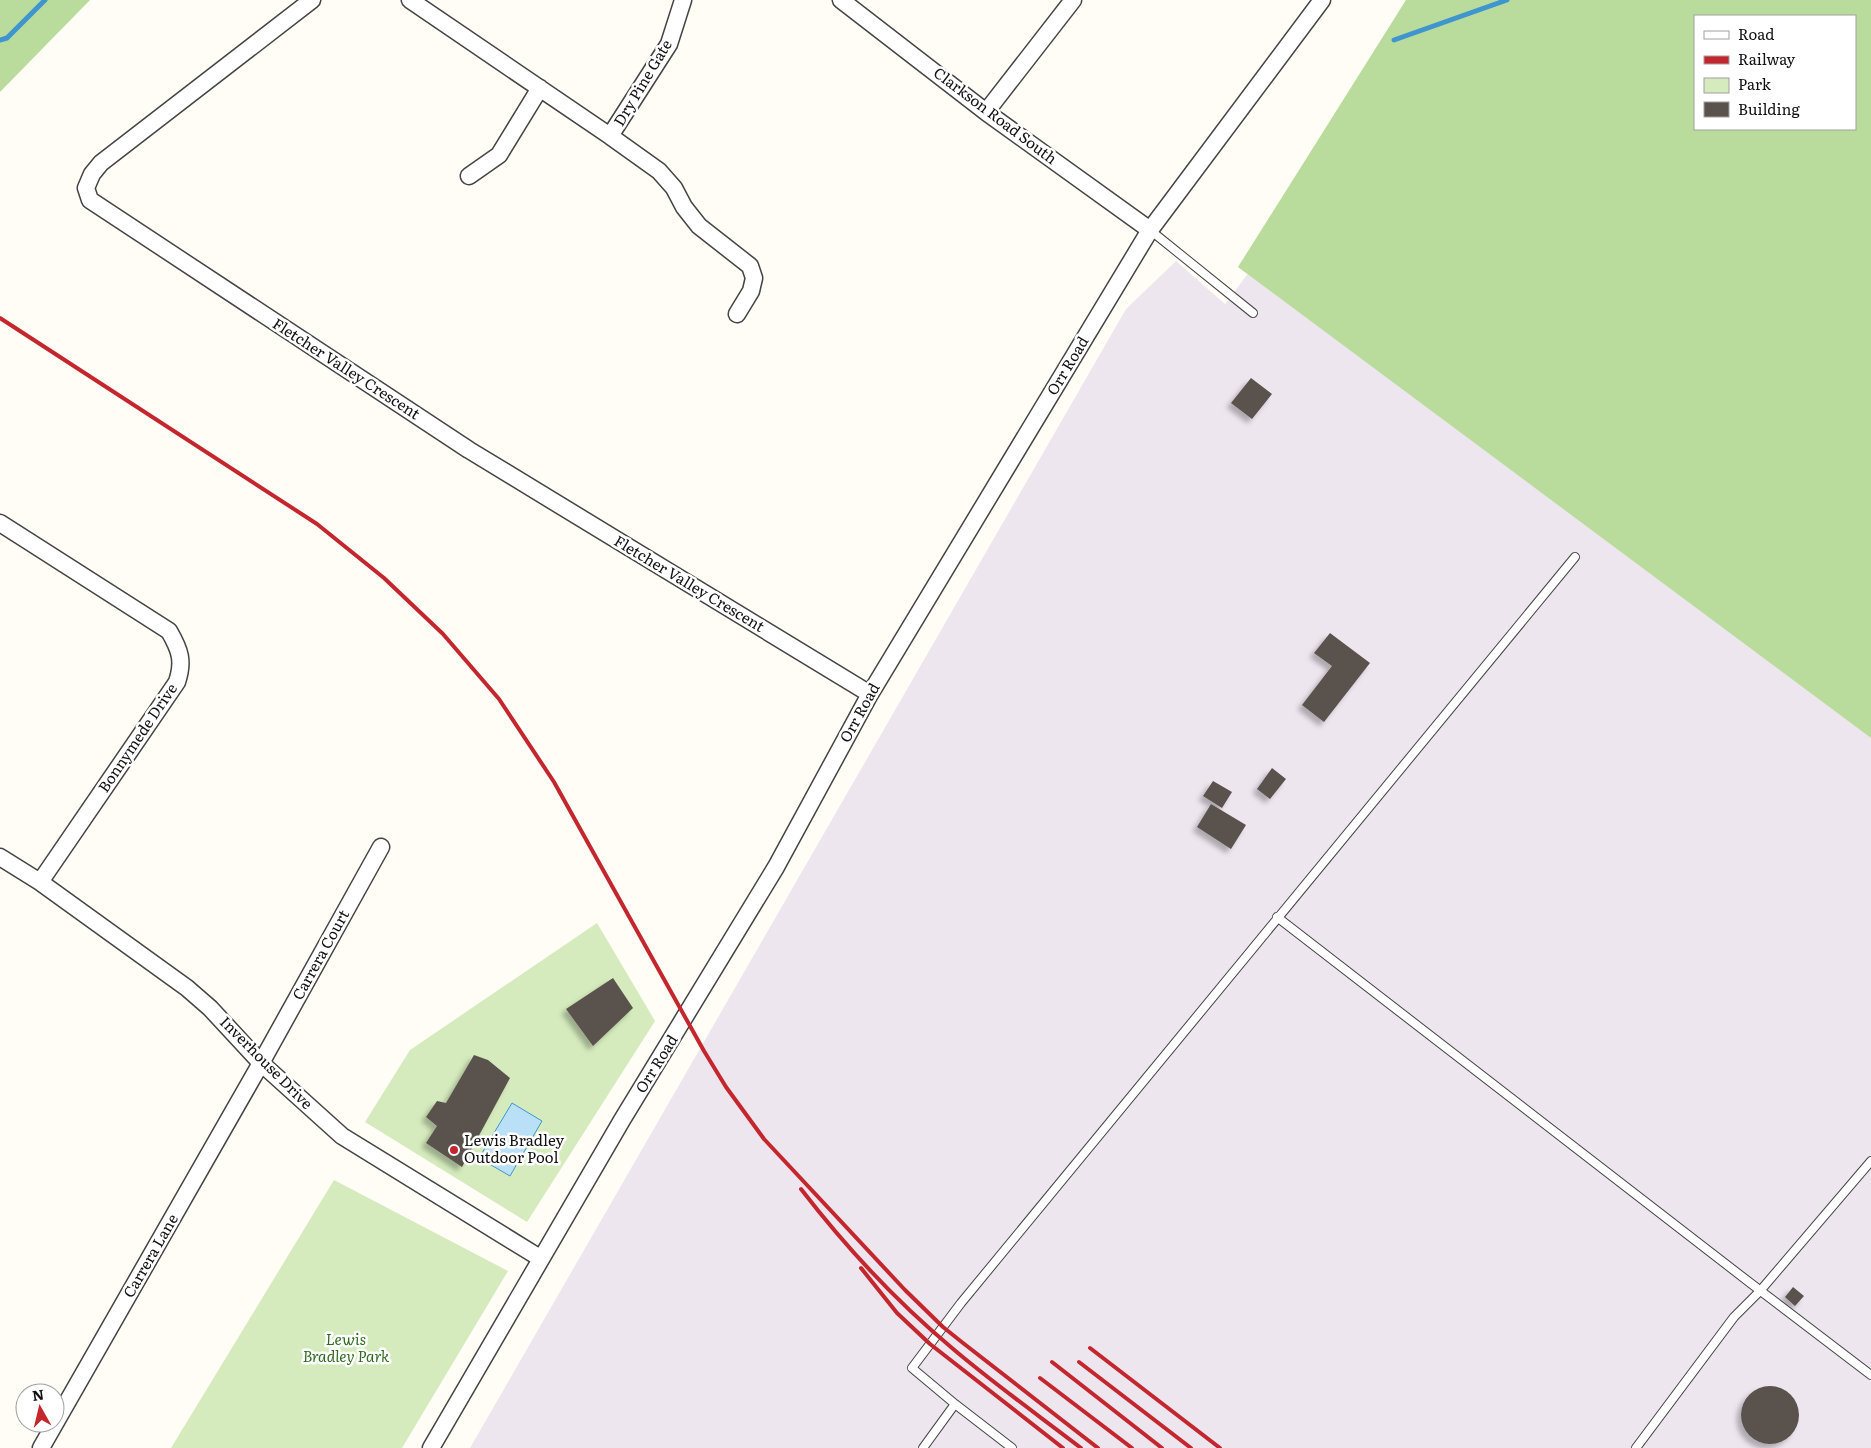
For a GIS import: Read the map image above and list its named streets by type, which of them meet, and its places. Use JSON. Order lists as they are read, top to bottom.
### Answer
{
  "streets": {
    "street": [
      "Dry Pine Gate",
      "Clarkson Road South",
      "Orr Road",
      "Fletcher Valley Crescent",
      "Bonnymede Drive",
      "Carrera Court",
      "Inverhouse Drive",
      "Carrera Lane"
    ]
  },
  "crossings": [
    ["Clarkson Road South", "Orr Road"],
    ["Orr Road", "Fletcher Valley Crescent"],
    ["Orr Road", "Inverhouse Drive"],
    ["Bonnymede Drive", "Inverhouse Drive"],
    ["Carrera Court", "Inverhouse Drive"],
    ["Carrera Court", "Carrera Lane"],
    ["Inverhouse Drive", "Carrera Lane"]
  ],
  "parks": ["Lewis Bradley Park"],
  "places": ["Lewis Bradley Outdoor Pool"],
  "legend": [
    "Road",
    "Railway",
    "Park",
    "Building"
  ],
  "north": "top"
}
